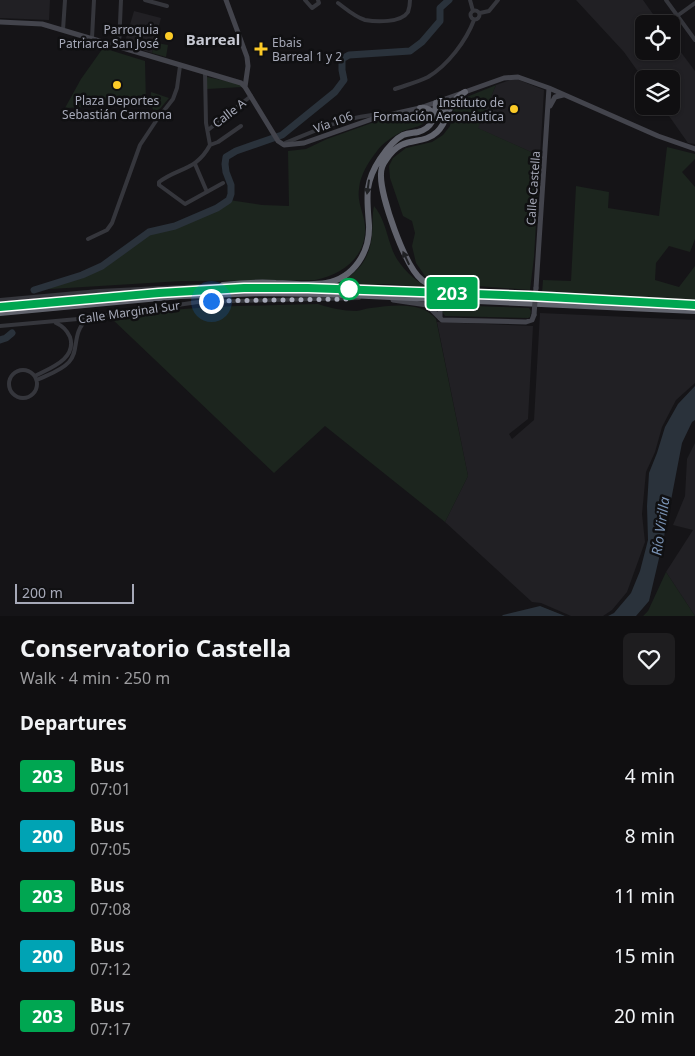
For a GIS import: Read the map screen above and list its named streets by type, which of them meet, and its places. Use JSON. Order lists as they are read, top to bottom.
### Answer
{
  "streets": {
    "main road": ["Vía 106", "Calle Castella"],
    "street": ["Calle A", "Calle Marginal Sur"]
  },
  "crossings": [
    ["Calle A", "Vía 106"],
    ["Vía 106", "Calle Castella"]
  ],
  "districts": ["Barreal"],
  "water": ["Río Virilla"],
  "places": {
    "other": ["Parroquia Patriarca San José", "Plaza Deportes Sebastián Carmona", "Instituto de Formación Aeronáutica"],
    "health": ["Ebais Barreal 1 y 2"]
  },
  "lines": ["bus line 203"],
  "scale_bar": "200 m",
  "page": {
    "on_map": "203",
    "scale": "200 m",
    "heading": [
      ["Conservatorio Castella", "Walk · 4 min · 250 m"],
      "Departures"
    ],
    "list": [
      {
        "mark": "203",
        "name": "Bus",
        "note": "07:01",
        "value": "4 min"
      },
      {
        "mark": "200",
        "name": "Bus",
        "note": "07:05",
        "value": "8 min"
      },
      {
        "mark": "203",
        "name": "Bus",
        "note": "07:08",
        "value": "11 min"
      },
      {
        "mark": "200",
        "name": "Bus",
        "note": "07:12",
        "value": "15 min"
      },
      {
        "mark": "203",
        "name": "Bus",
        "note": "07:17",
        "value": "20 min"
      }
    ]
  }
}
